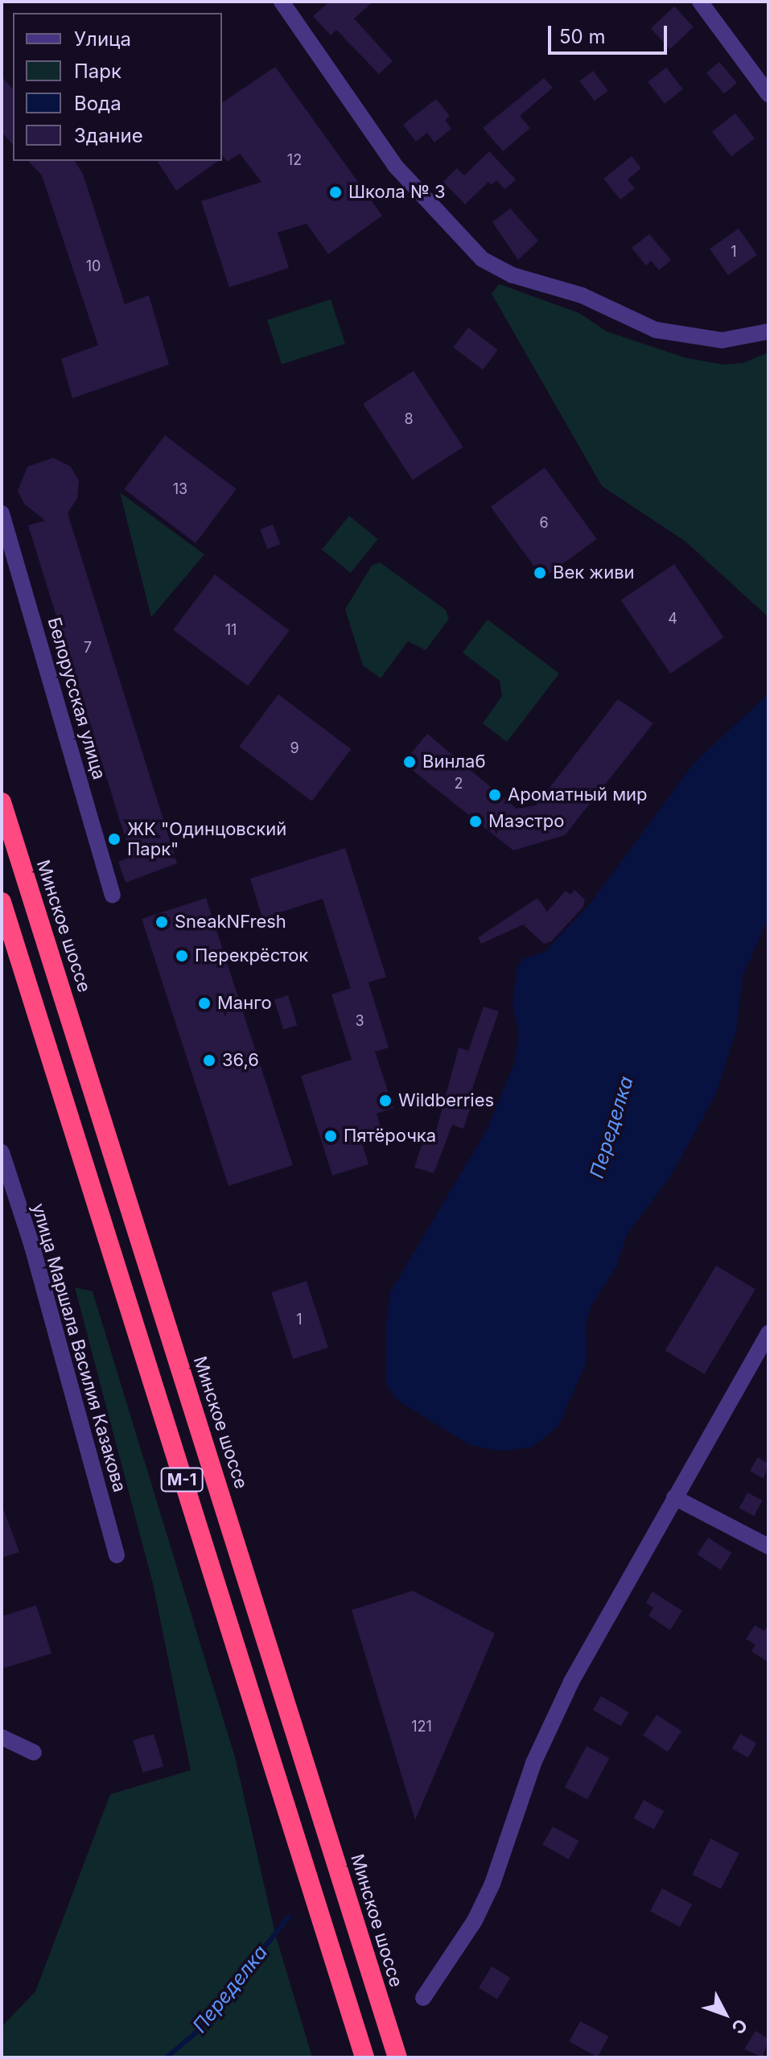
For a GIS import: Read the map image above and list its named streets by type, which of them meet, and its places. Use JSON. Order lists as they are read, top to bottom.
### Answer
{
  "streets": {
    "highway": ["Минское шоссе", "М-1"],
    "street": ["Белорусская улица", "улица Маршала Василия Казакова"]
  },
  "water": ["Переделка"],
  "places": [
    "Школа № 3",
    "Век живи",
    "Винлаб",
    "Ароматный мир",
    "Маэстро",
    "ЖК \"Одинцовский Парк\"",
    "SneakNFresh",
    "Перекрёсток",
    "Манго",
    "36,6",
    "Wildberries",
    "Пятёрочка"
  ],
  "house_numbers": [
    "12",
    "1",
    "10",
    "8",
    "13",
    "6",
    "4",
    "11",
    "7",
    "9",
    "2",
    "3",
    "1",
    "121"
  ],
  "legend": [
    "Улица",
    "Парк",
    "Вода",
    "Здание"
  ],
  "scale_bar": "50 m",
  "north": "bottom right"
}
